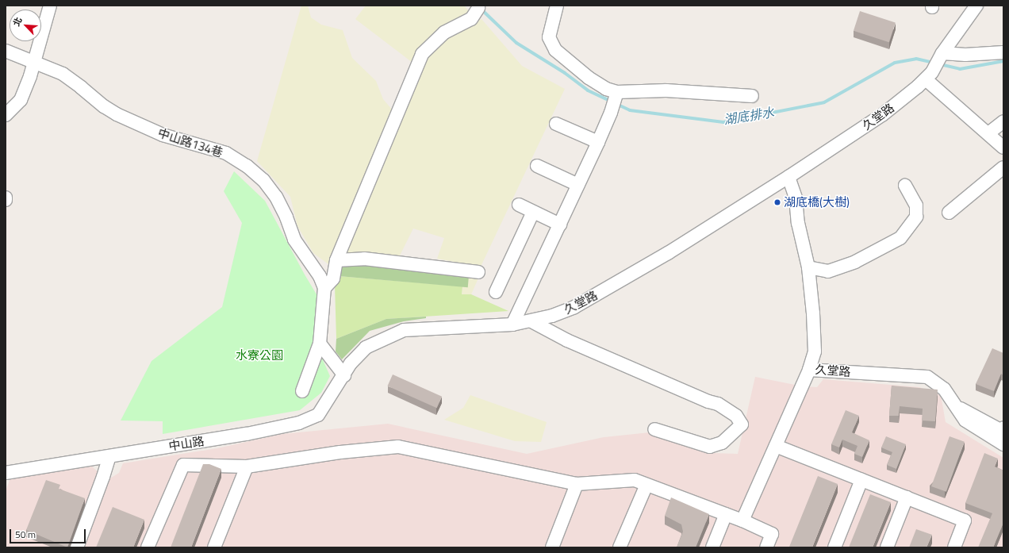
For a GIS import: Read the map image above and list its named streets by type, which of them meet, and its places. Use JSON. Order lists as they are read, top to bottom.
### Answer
{
  "streets": {
    "street": ["久堂路", "中山路134巷", "中山路"]
  },
  "crossings": [
    ["久堂路", "中山路"]
  ],
  "water": ["湖底排水"],
  "parks": ["水寮公園"],
  "places": ["湖底橋(大樹)"],
  "scale_bar": "50 m",
  "north": "top left"
}
